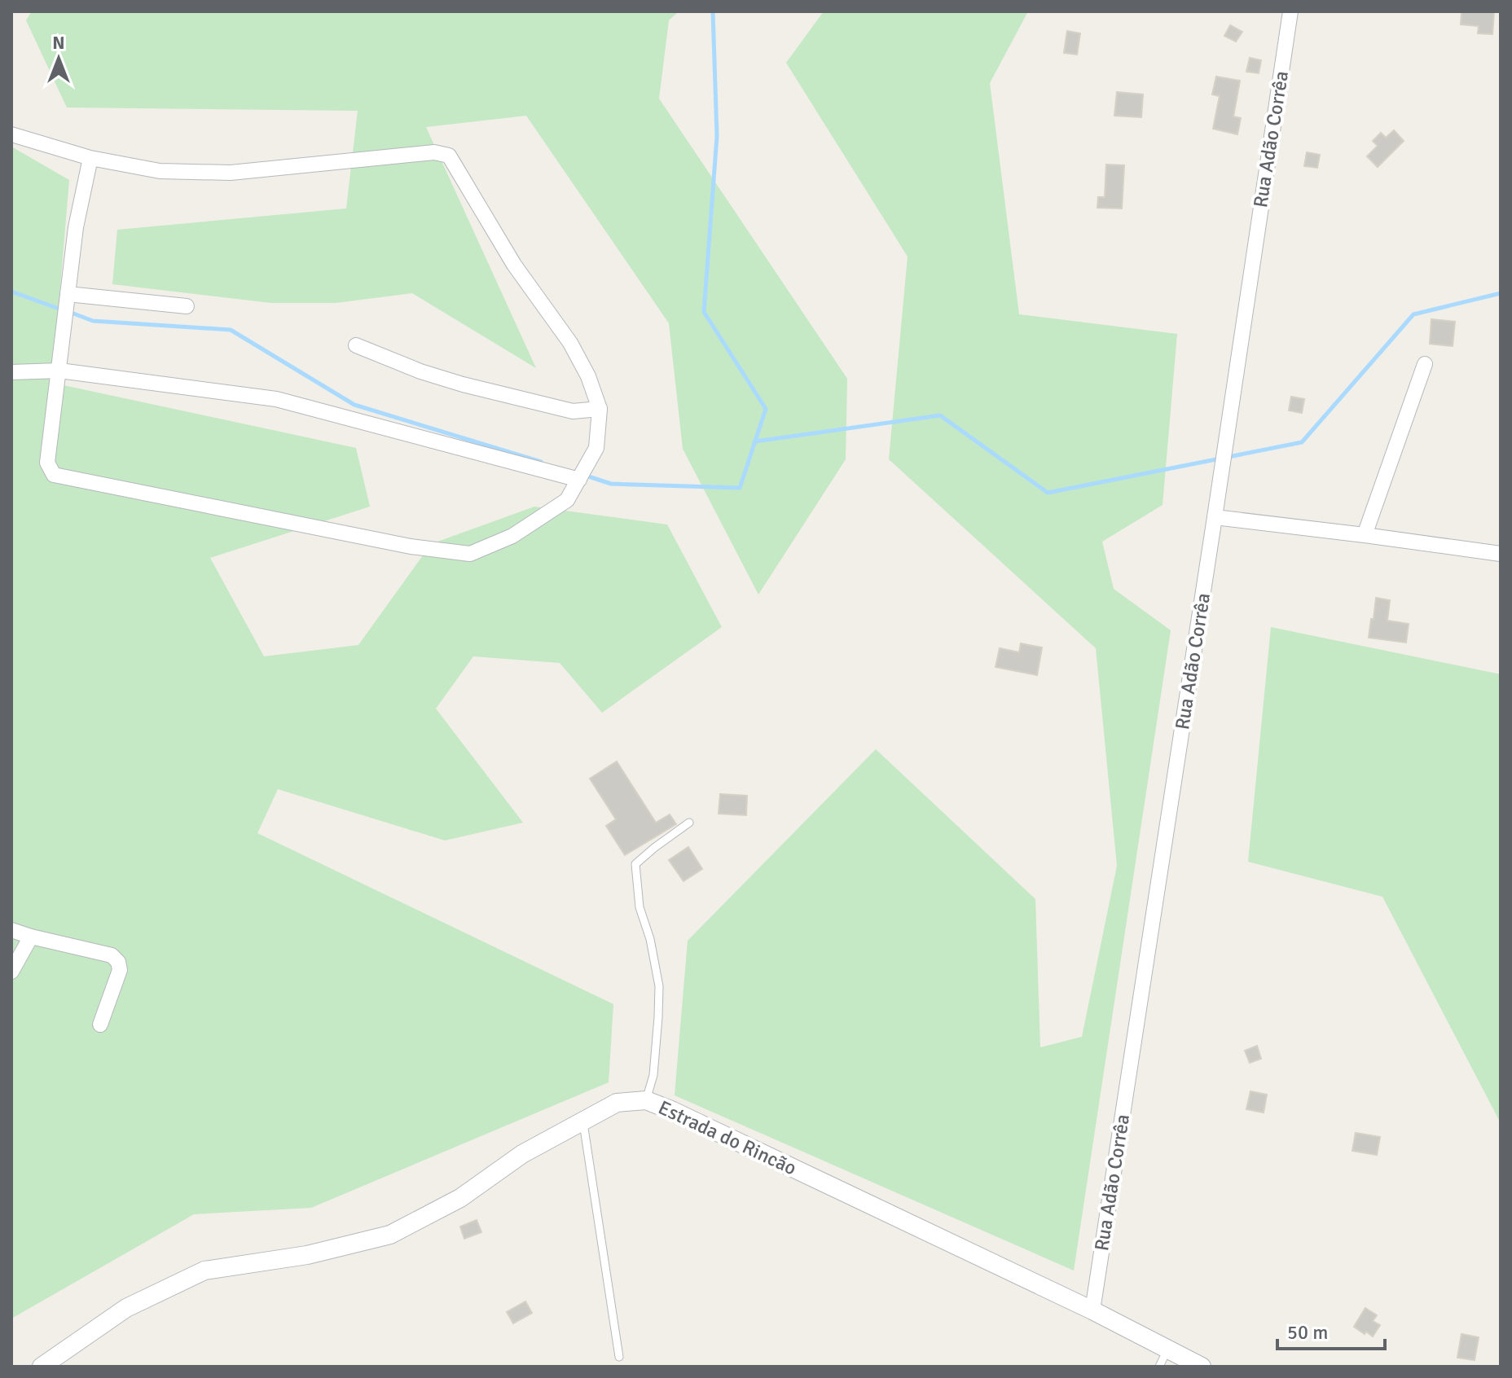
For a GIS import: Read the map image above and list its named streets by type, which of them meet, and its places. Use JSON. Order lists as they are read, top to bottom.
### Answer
{
  "streets": {
    "street": ["Rua Adão Corrêa", "Estrada do Rincão"]
  },
  "crossings": [
    ["Rua Adão Corrêa", "Estrada do Rincão"]
  ],
  "scale_bar": "50 m",
  "north": "top"
}
